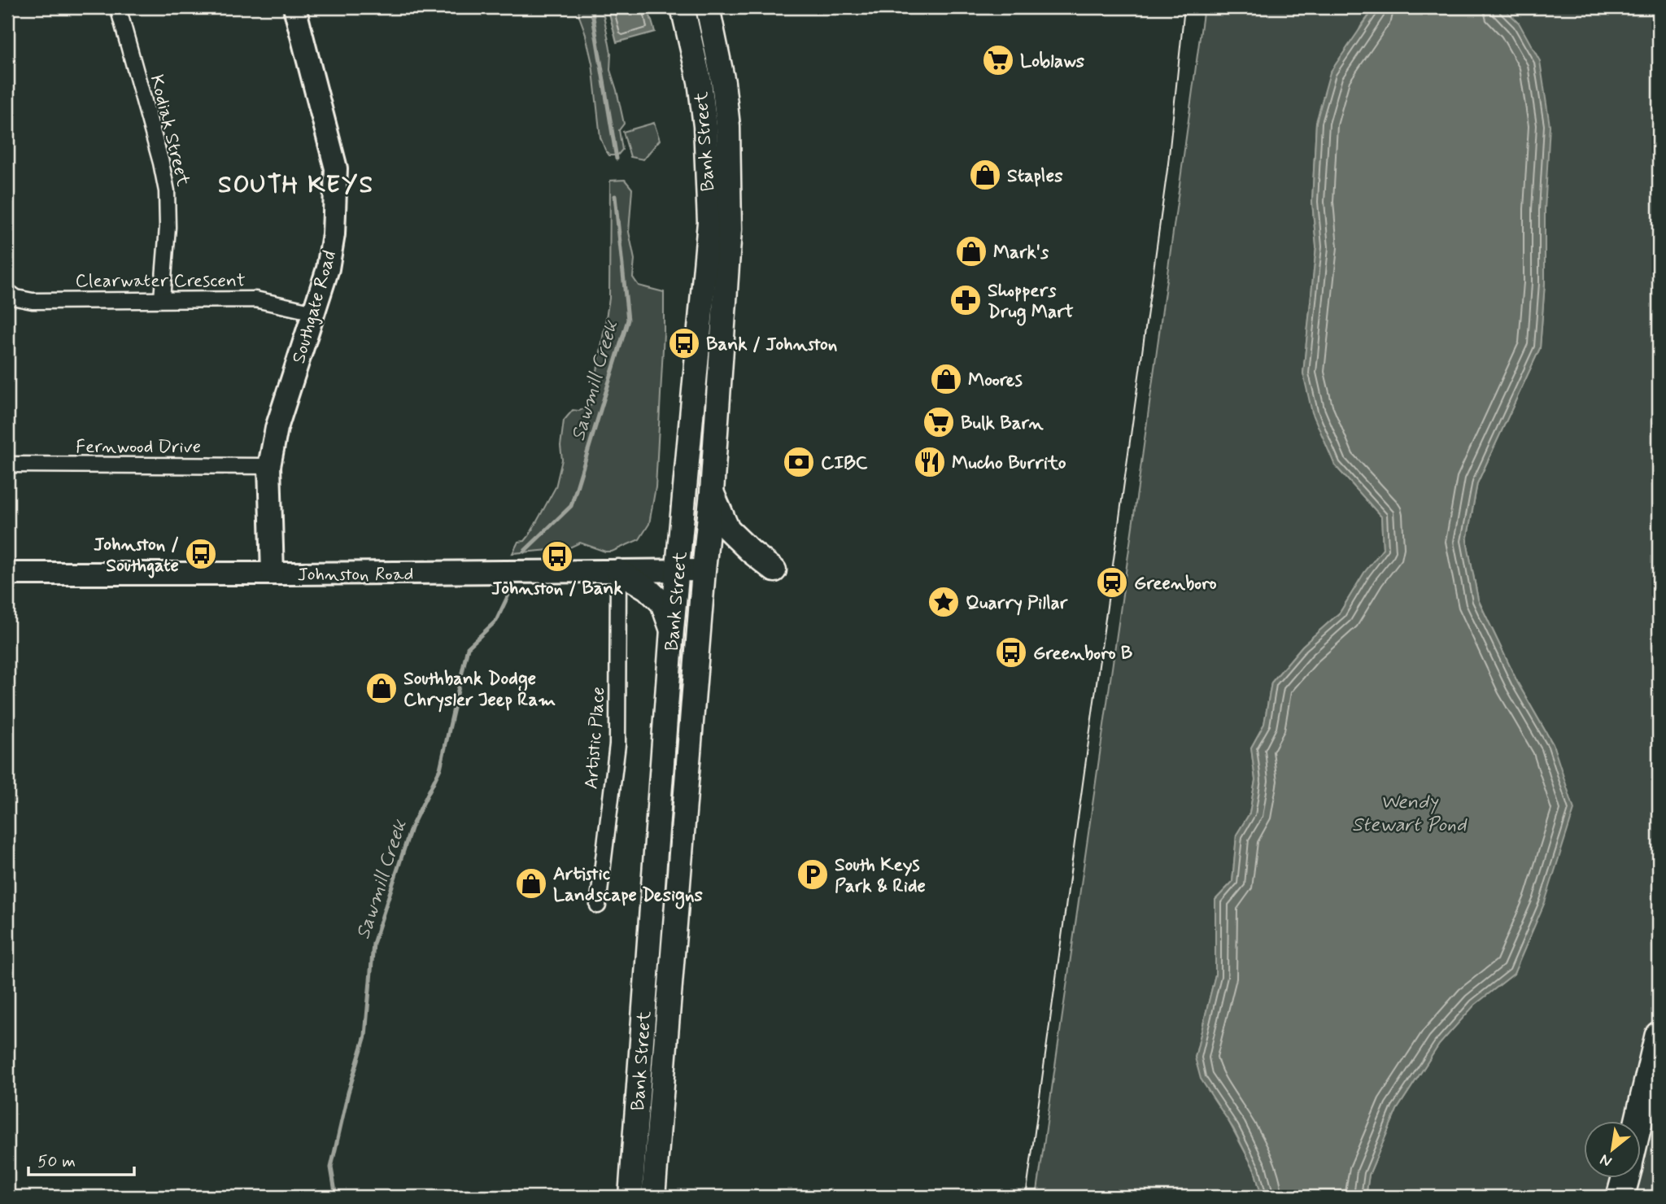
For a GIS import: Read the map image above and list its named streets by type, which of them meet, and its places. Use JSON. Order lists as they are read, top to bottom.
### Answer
{
  "streets": {
    "main road": ["Bank Street"],
    "street": [
      "Kodiak Street",
      "Clearwater Crescent",
      "Southgate Road",
      "Fernwood Drive",
      "Johnston Road",
      "Artistic Place"
    ]
  },
  "crossings": [
    ["Kodiak Street", "Clearwater Crescent"],
    ["Bank Street", "Johnston Road"],
    ["Clearwater Crescent", "Southgate Road"],
    ["Southgate Road", "Fernwood Drive"],
    ["Southgate Road", "Johnston Road"],
    ["Johnston Road", "Artistic Place"]
  ],
  "districts": ["SOUTH KEYS"],
  "water": ["Sawmill Creek", "Wendy Stewart Pond"],
  "places": {
    "supermarket": ["Loblaws", "Bulk Barn"],
    "shop": [
      "Staples",
      "Mark's",
      "Moores",
      "Southbank Dodge Chrysler Jeep Ram",
      "Artistic Landscape Designs"
    ],
    "pharmacy": ["Shoppers Drug Mart"],
    "bus stop": [
      "Bank / Johnston",
      "Johnston / Southgate",
      "Johnston / Bank",
      "Greenboro B"
    ],
    "bank": ["CIBC"],
    "restaurant": ["Mucho Burrito"],
    "station": ["Greenboro"],
    "place": ["Quarry Pillar"],
    "parking": ["South Keys Park & Ride"]
  },
  "scale_bar": "50 m",
  "north": "bottom left"
}
